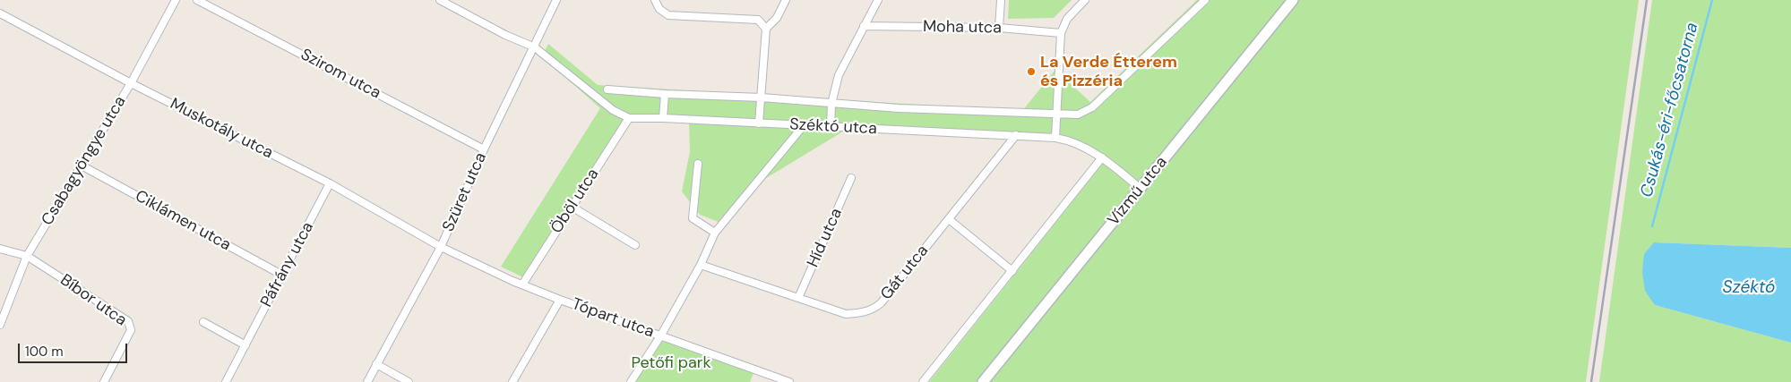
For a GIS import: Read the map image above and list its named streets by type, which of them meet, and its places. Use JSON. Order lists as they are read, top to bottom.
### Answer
{
  "streets": {
    "main road": ["Vízmű utca"],
    "street": [
      "Moha utca",
      "Szirom utca",
      "Széktó utca",
      "Muskotály utca",
      "Csabagyöngye utca",
      "Szüret utca",
      "Öböl utca",
      "Ciklámen utca",
      "Híd utca",
      "Páfrány utca",
      "Gát utca",
      "Bíbor utca",
      "Tópart utca"
    ]
  },
  "crossings": [
    ["Szirom utca", "Szüret utca"],
    ["Széktó utca", "Vízmű utca"],
    ["Széktó utca", "Szüret utca"],
    ["Széktó utca", "Öböl utca"],
    ["Széktó utca", "Gát utca"],
    ["Muskotály utca", "Csabagyöngye utca"],
    ["Muskotály utca", "Szüret utca"],
    ["Muskotály utca", "Páfrány utca"],
    ["Muskotály utca", "Tópart utca"],
    ["Csabagyöngye utca", "Ciklámen utca"],
    ["Csabagyöngye utca", "Bíbor utca"],
    ["Szüret utca", "Tópart utca"],
    ["Öböl utca", "Tópart utca"],
    ["Ciklámen utca", "Páfrány utca"],
    ["Híd utca", "Gát utca"]
  ],
  "water": ["Csukás-éri-főcsatorna", "Széktó"],
  "parks": ["Petőfi park"],
  "places": ["La Verde Étterem és Pizzéria"],
  "scale_bar": "100 m"
}
